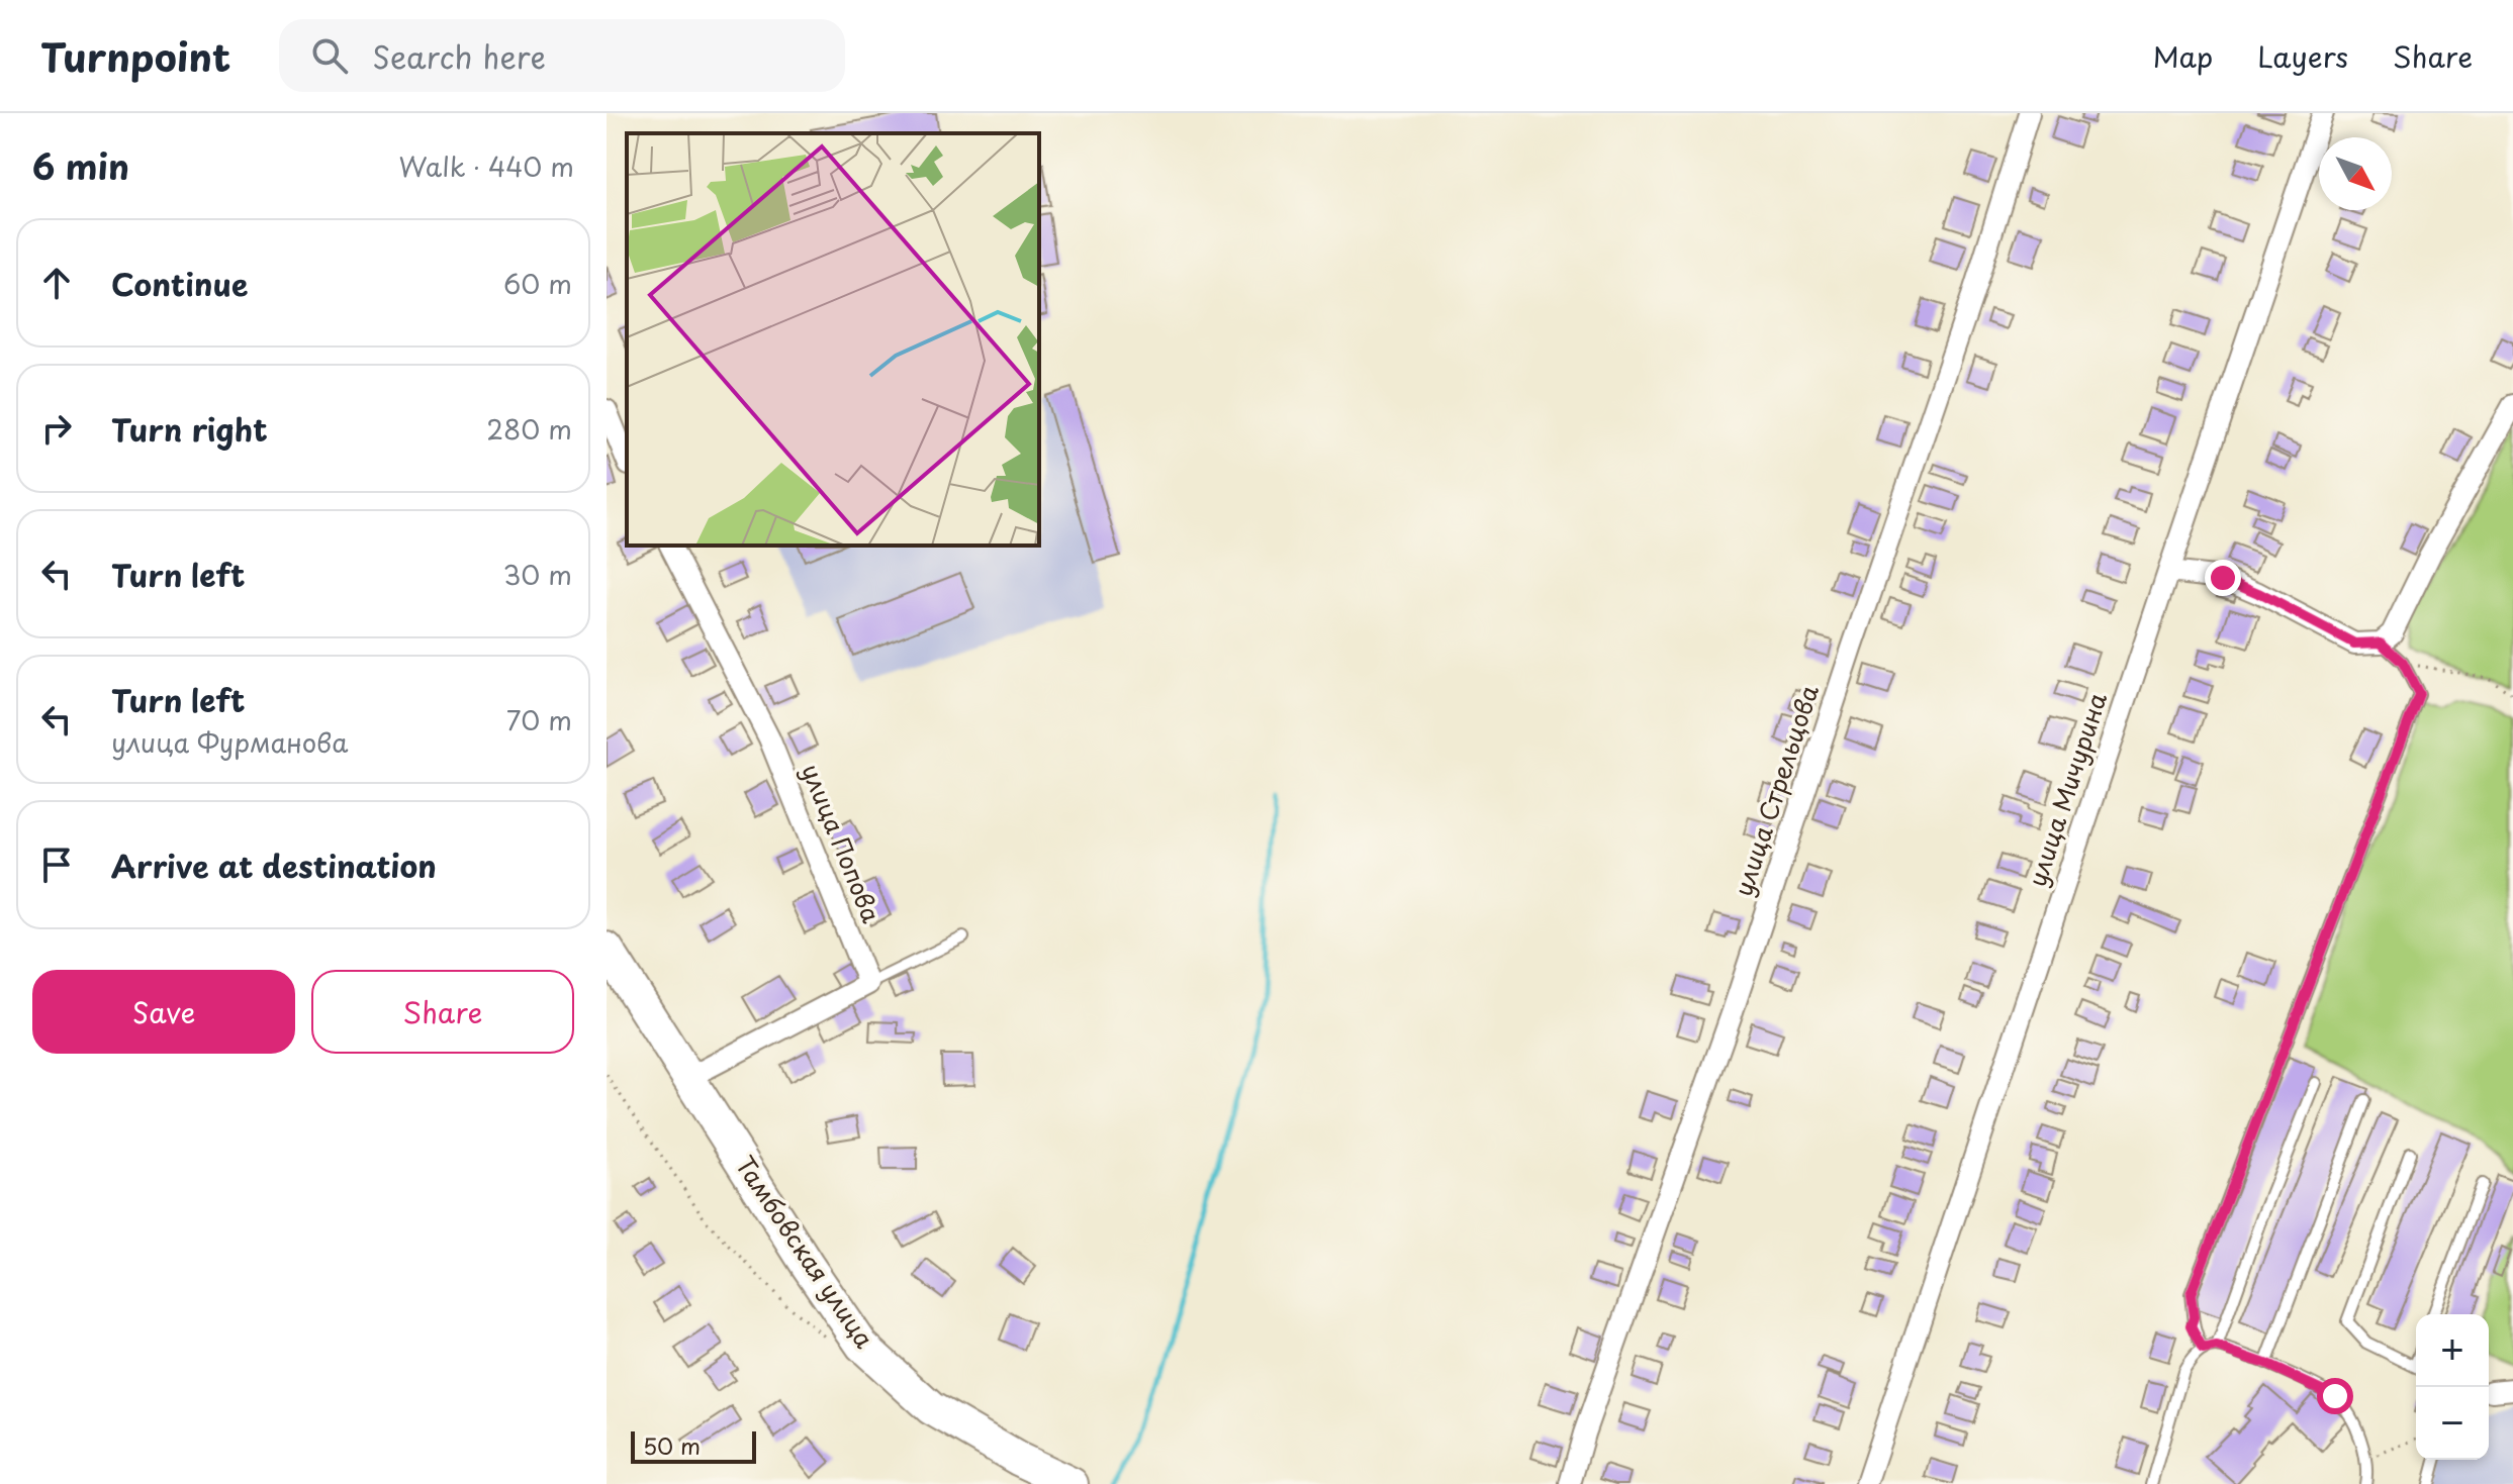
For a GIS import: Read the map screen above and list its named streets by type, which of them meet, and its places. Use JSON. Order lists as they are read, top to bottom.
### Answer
{
  "streets": {
    "main road": ["Тамбовская улица"],
    "street": ["улица Мичурина", "улица Стрельцова", "улица Попова"]
  },
  "scale_bar": "50 m",
  "north": "bottom right",
  "page": {
    "header": "Turnpoint",
    "search": "Search here",
    "nav": ["Map", "Layers", "Share"],
    "heading": ["6 min", "Walk · 440 m"],
    "list": [
      ["Continue", "60 m"],
      ["Turn right", "280 m"],
      ["Turn left", "30 m"],
      ["Turn left", "улица Фурманова", "70 m"],
      "Arrive at destination"
    ],
    "buttons": ["Save", "Share"],
    "map_buttons": ["+", "−"],
    "scale": "50 m"
  }
}
